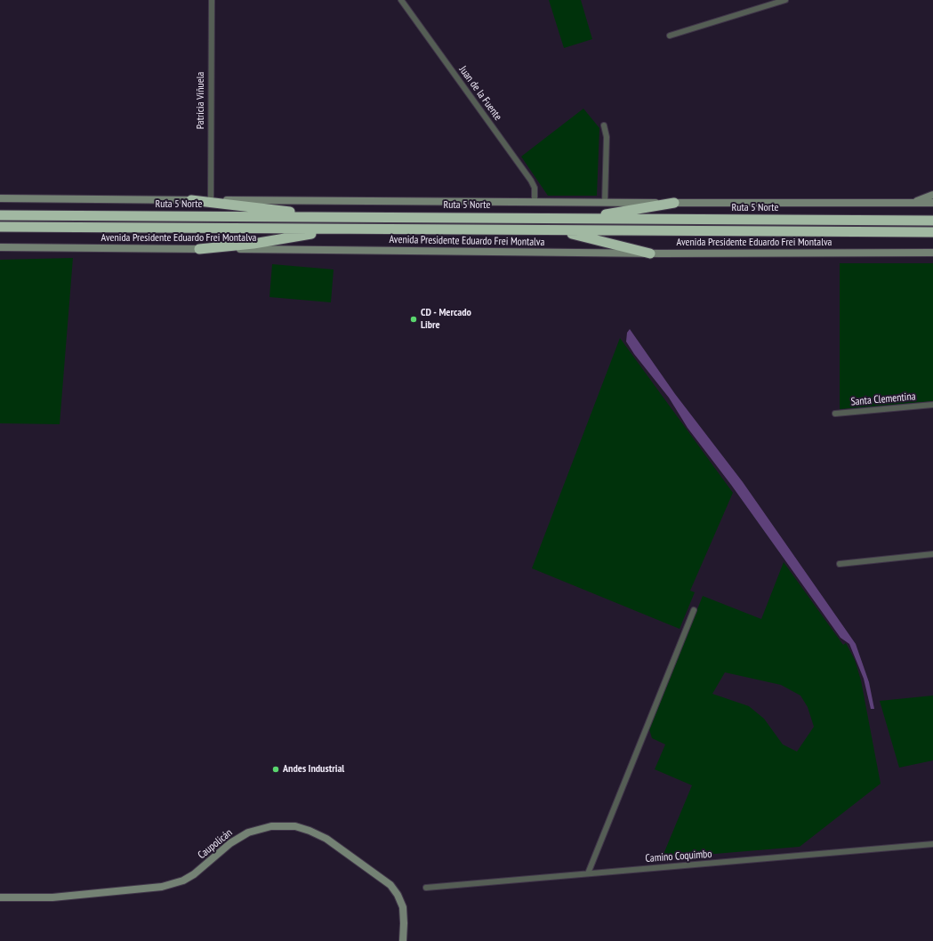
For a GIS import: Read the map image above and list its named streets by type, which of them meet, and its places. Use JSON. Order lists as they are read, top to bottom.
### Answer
{
  "streets": {
    "highway": ["Ruta 5 Norte"],
    "main road": ["Avenida Presidente Eduardo Frei Montalva", "Caupolicán"],
    "street": [
      "Juan de la Fuente",
      "Patricia Viñuela",
      "Santa Clementina",
      "Camino Coquimbo"
    ]
  },
  "places": ["CD - Mercado Libre", "Andes Industrial"]
}
